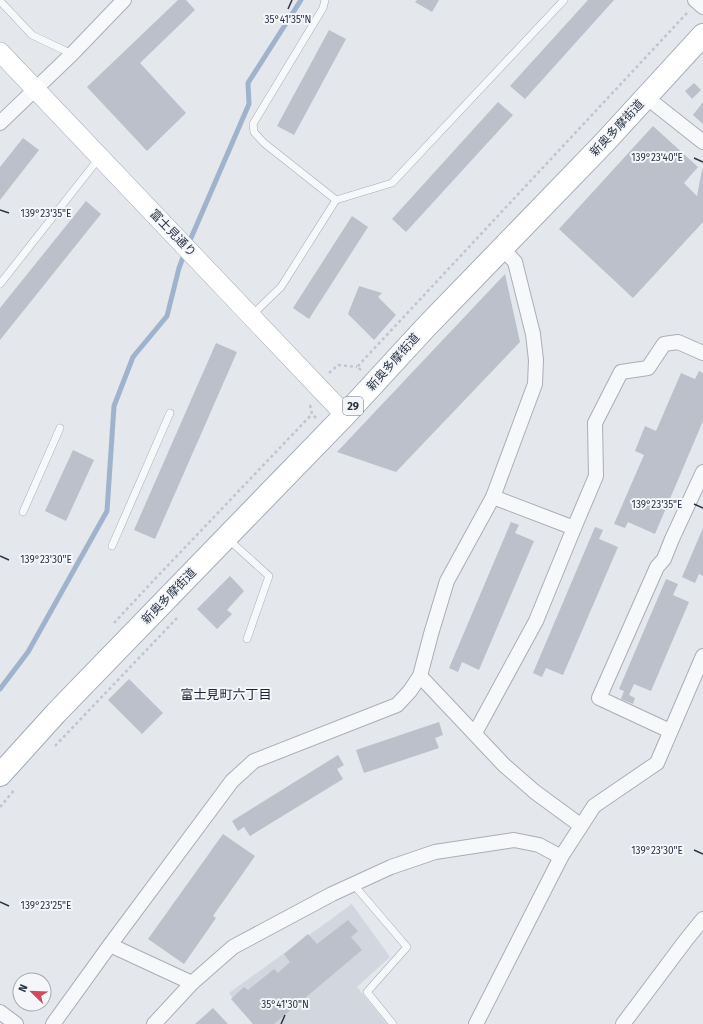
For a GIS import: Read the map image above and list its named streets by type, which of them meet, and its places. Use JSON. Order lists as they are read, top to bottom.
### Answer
{
  "streets": {
    "main road": ["新奥多摩街道", "29"],
    "street": ["富士見通り"]
  },
  "crossings": [
    ["新奥多摩街道", "富士見通り"]
  ],
  "districts": ["富士見町六丁目"],
  "north": "top left",
  "coordinates": [
    "35°41'35\"N",
    "139°23'40\"E",
    "139°23'35\"E",
    "139°23'30\"E",
    "139°23'25\"E",
    "35°41'30\"N"
  ]
}
